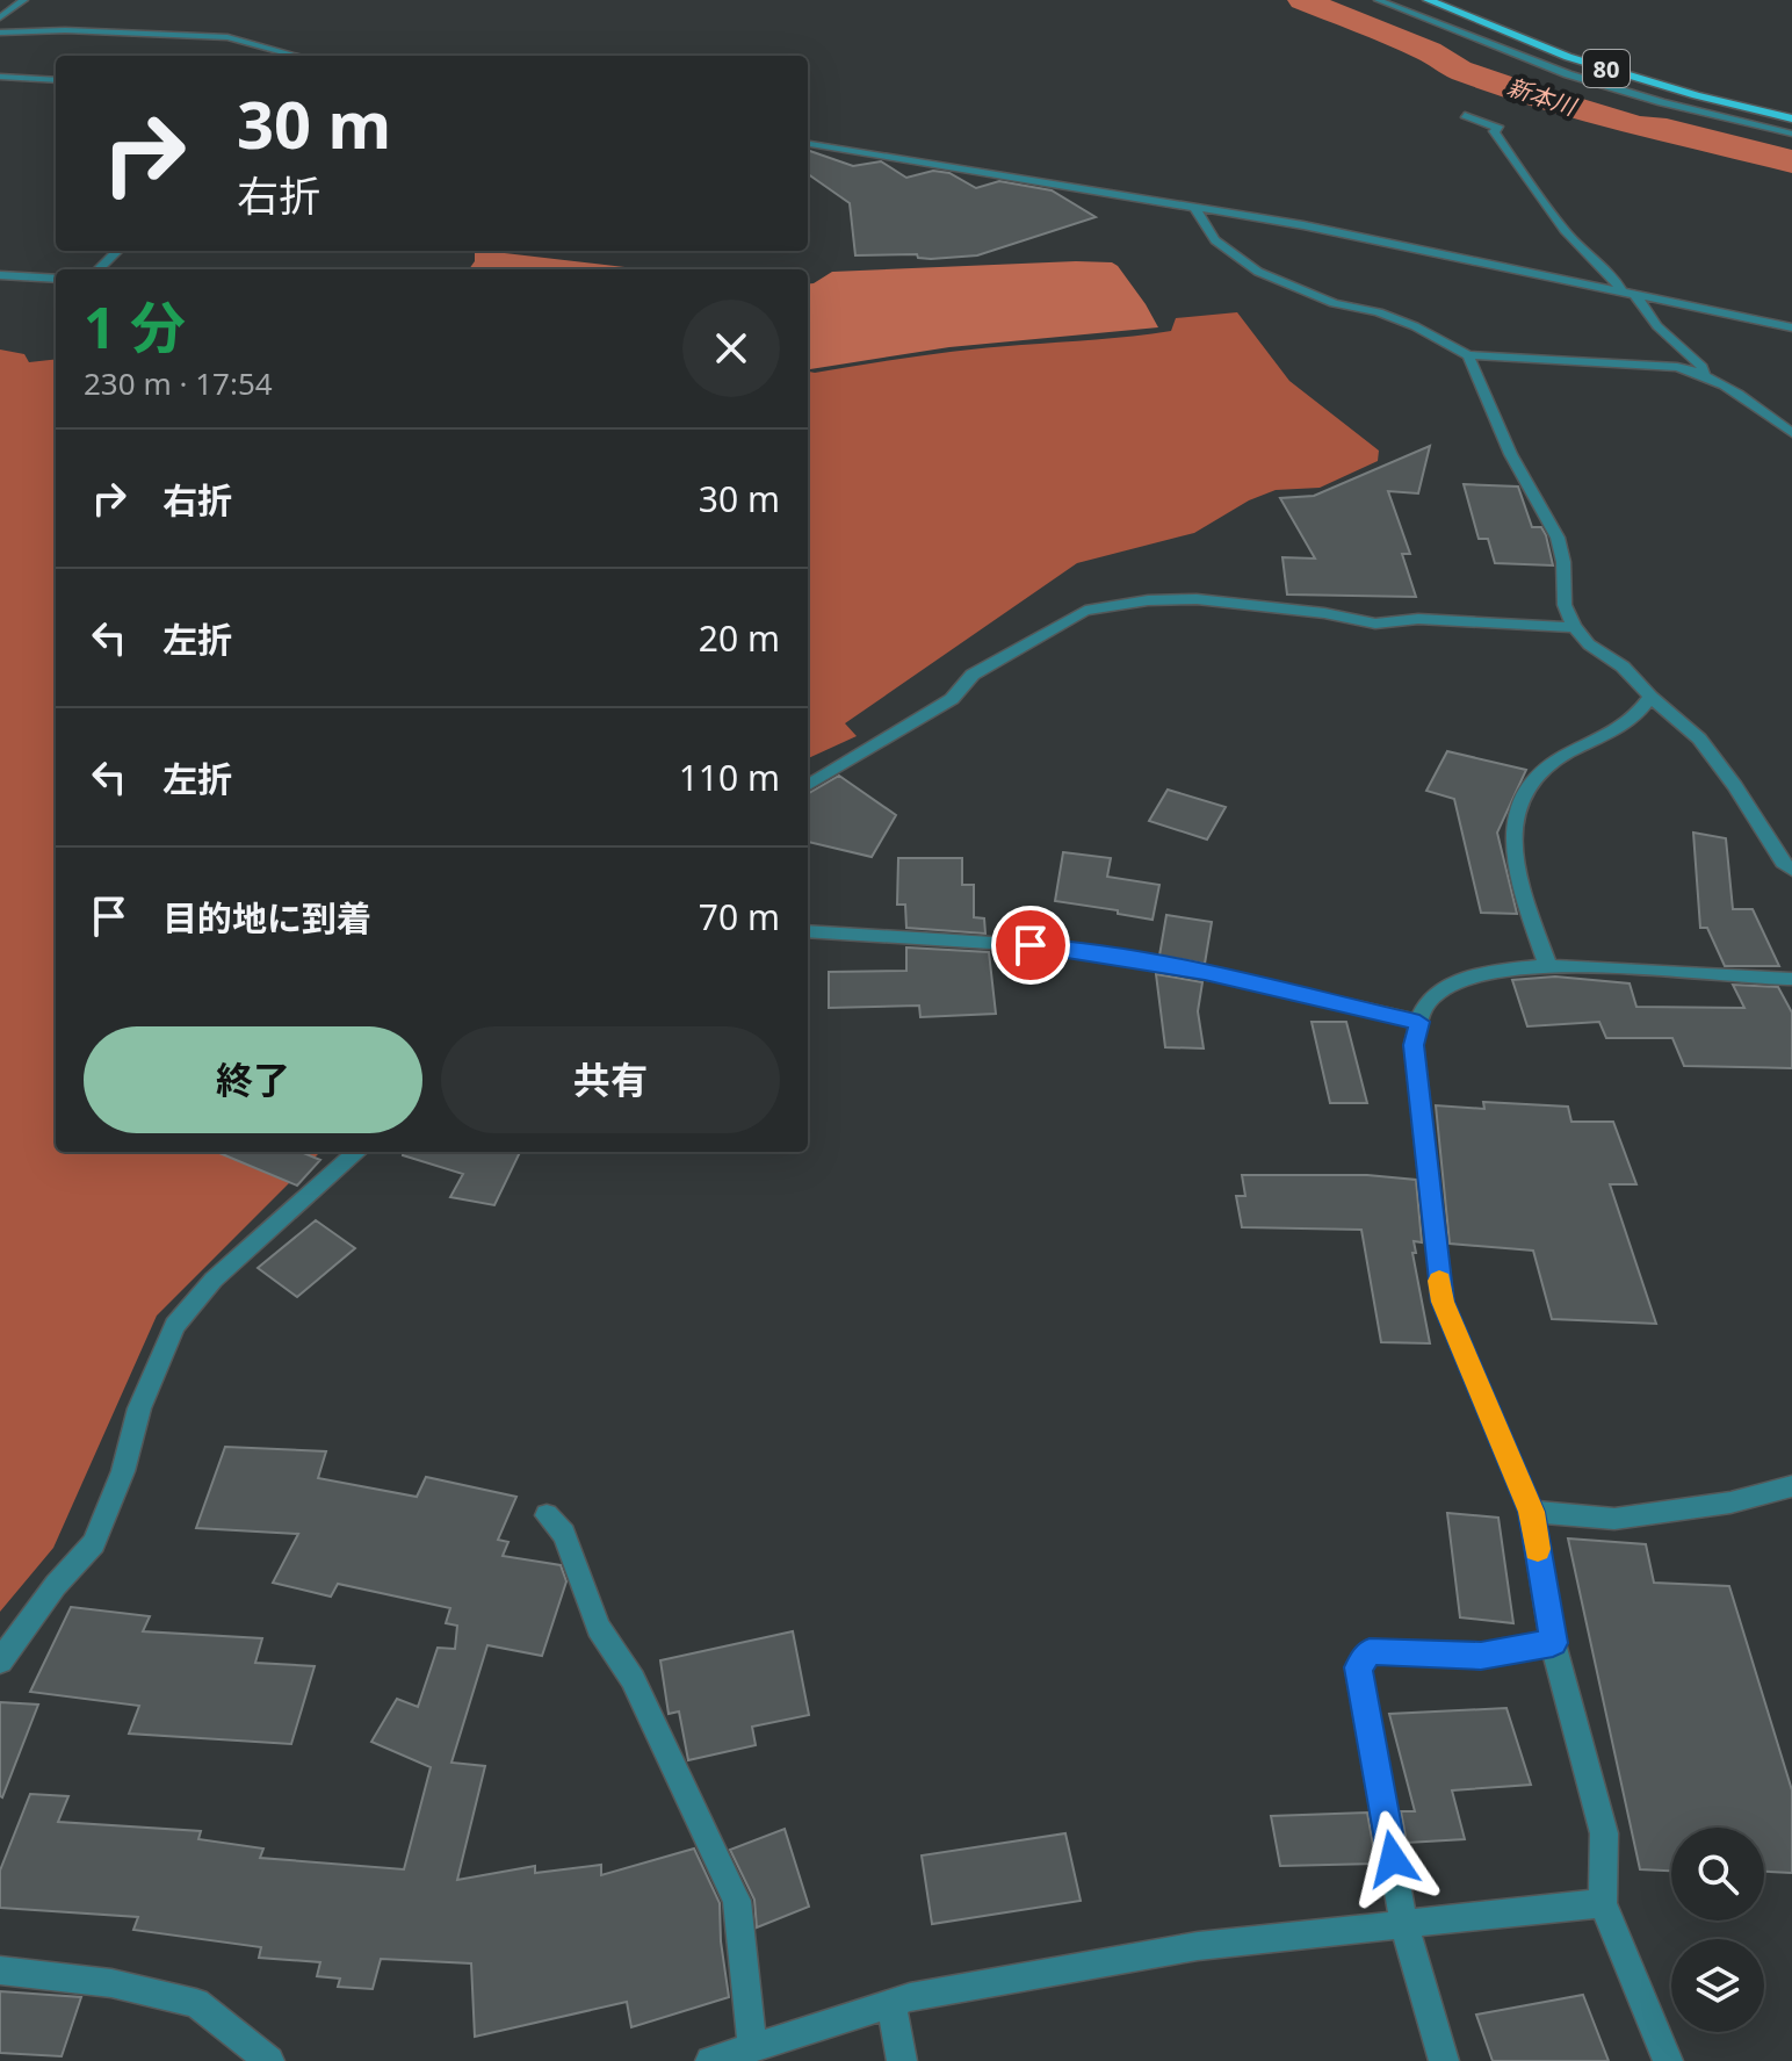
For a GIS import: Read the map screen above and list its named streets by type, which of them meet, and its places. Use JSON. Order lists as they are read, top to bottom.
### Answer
{
  "streets": {
    "main road": ["80"]
  },
  "water": ["新本川"],
  "page": {
    "turn": ["30 m", "右折"],
    "heading": ["1 分", "230 m · 17:54"],
    "list": [
      {
        "name": "右折",
        "value": "30 m"
      },
      {
        "name": "左折",
        "value": "20 m"
      },
      {
        "name": "左折",
        "value": "110 m"
      },
      {
        "name": "目的地に到着",
        "value": "70 m"
      }
    ],
    "buttons": ["終了", "共有"]
  }
}
